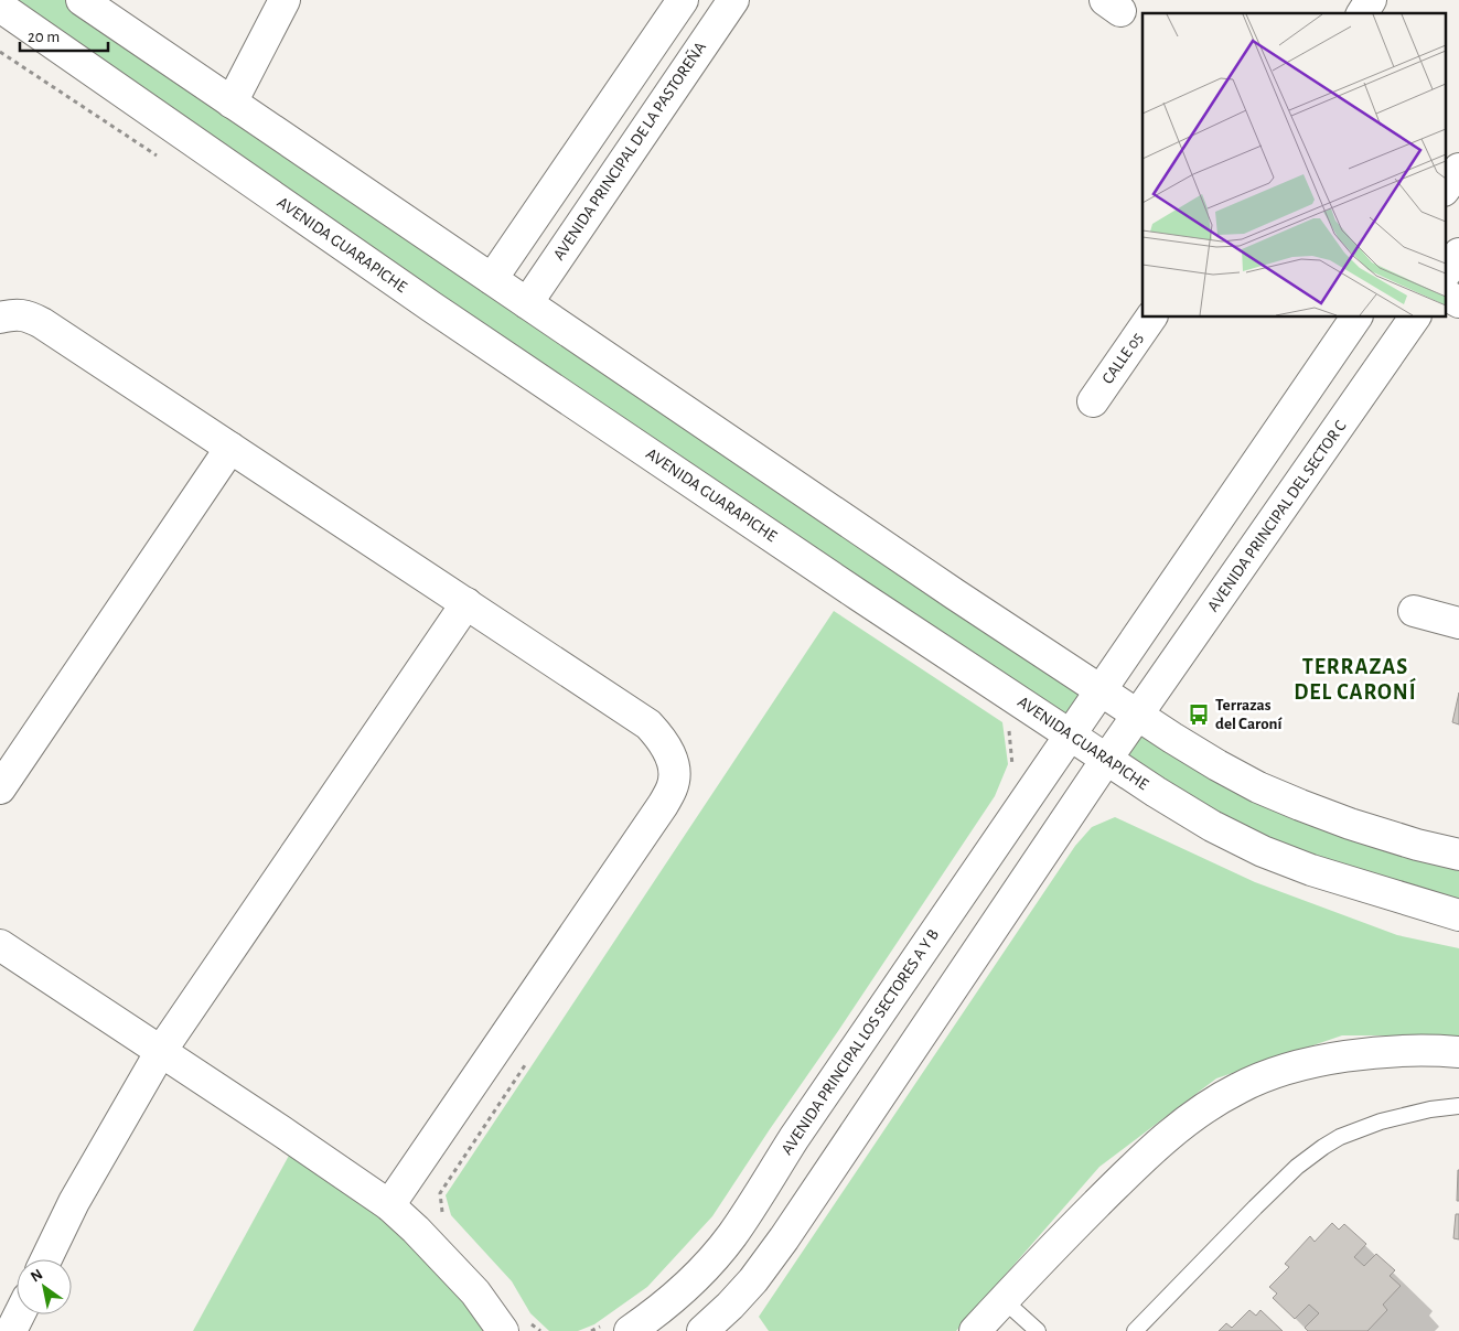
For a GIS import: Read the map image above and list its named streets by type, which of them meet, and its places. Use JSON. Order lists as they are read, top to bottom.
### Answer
{
  "streets": {
    "street": [
      "AVENIDA PRINCIPAL DE LA PASTOREÑA",
      "AVENIDA GUARAPICHE",
      "CALLE 05",
      "AVENIDA PRINCIPAL DEL SECTOR C",
      "AVENIDA PRINCIPAL LOS SECTORES A Y B"
    ]
  },
  "crossings": [
    ["AVENIDA GUARAPICHE", "AVENIDA PRINCIPAL DEL SECTOR C"],
    ["AVENIDA GUARAPICHE", "AVENIDA PRINCIPAL LOS SECTORES A Y B"]
  ],
  "districts": ["TERRAZAS DEL CARONÍ"],
  "places": {
    "bus stop": ["Terrazas del Caroní"]
  },
  "scale_bar": "20 m",
  "north": "top left"
}
